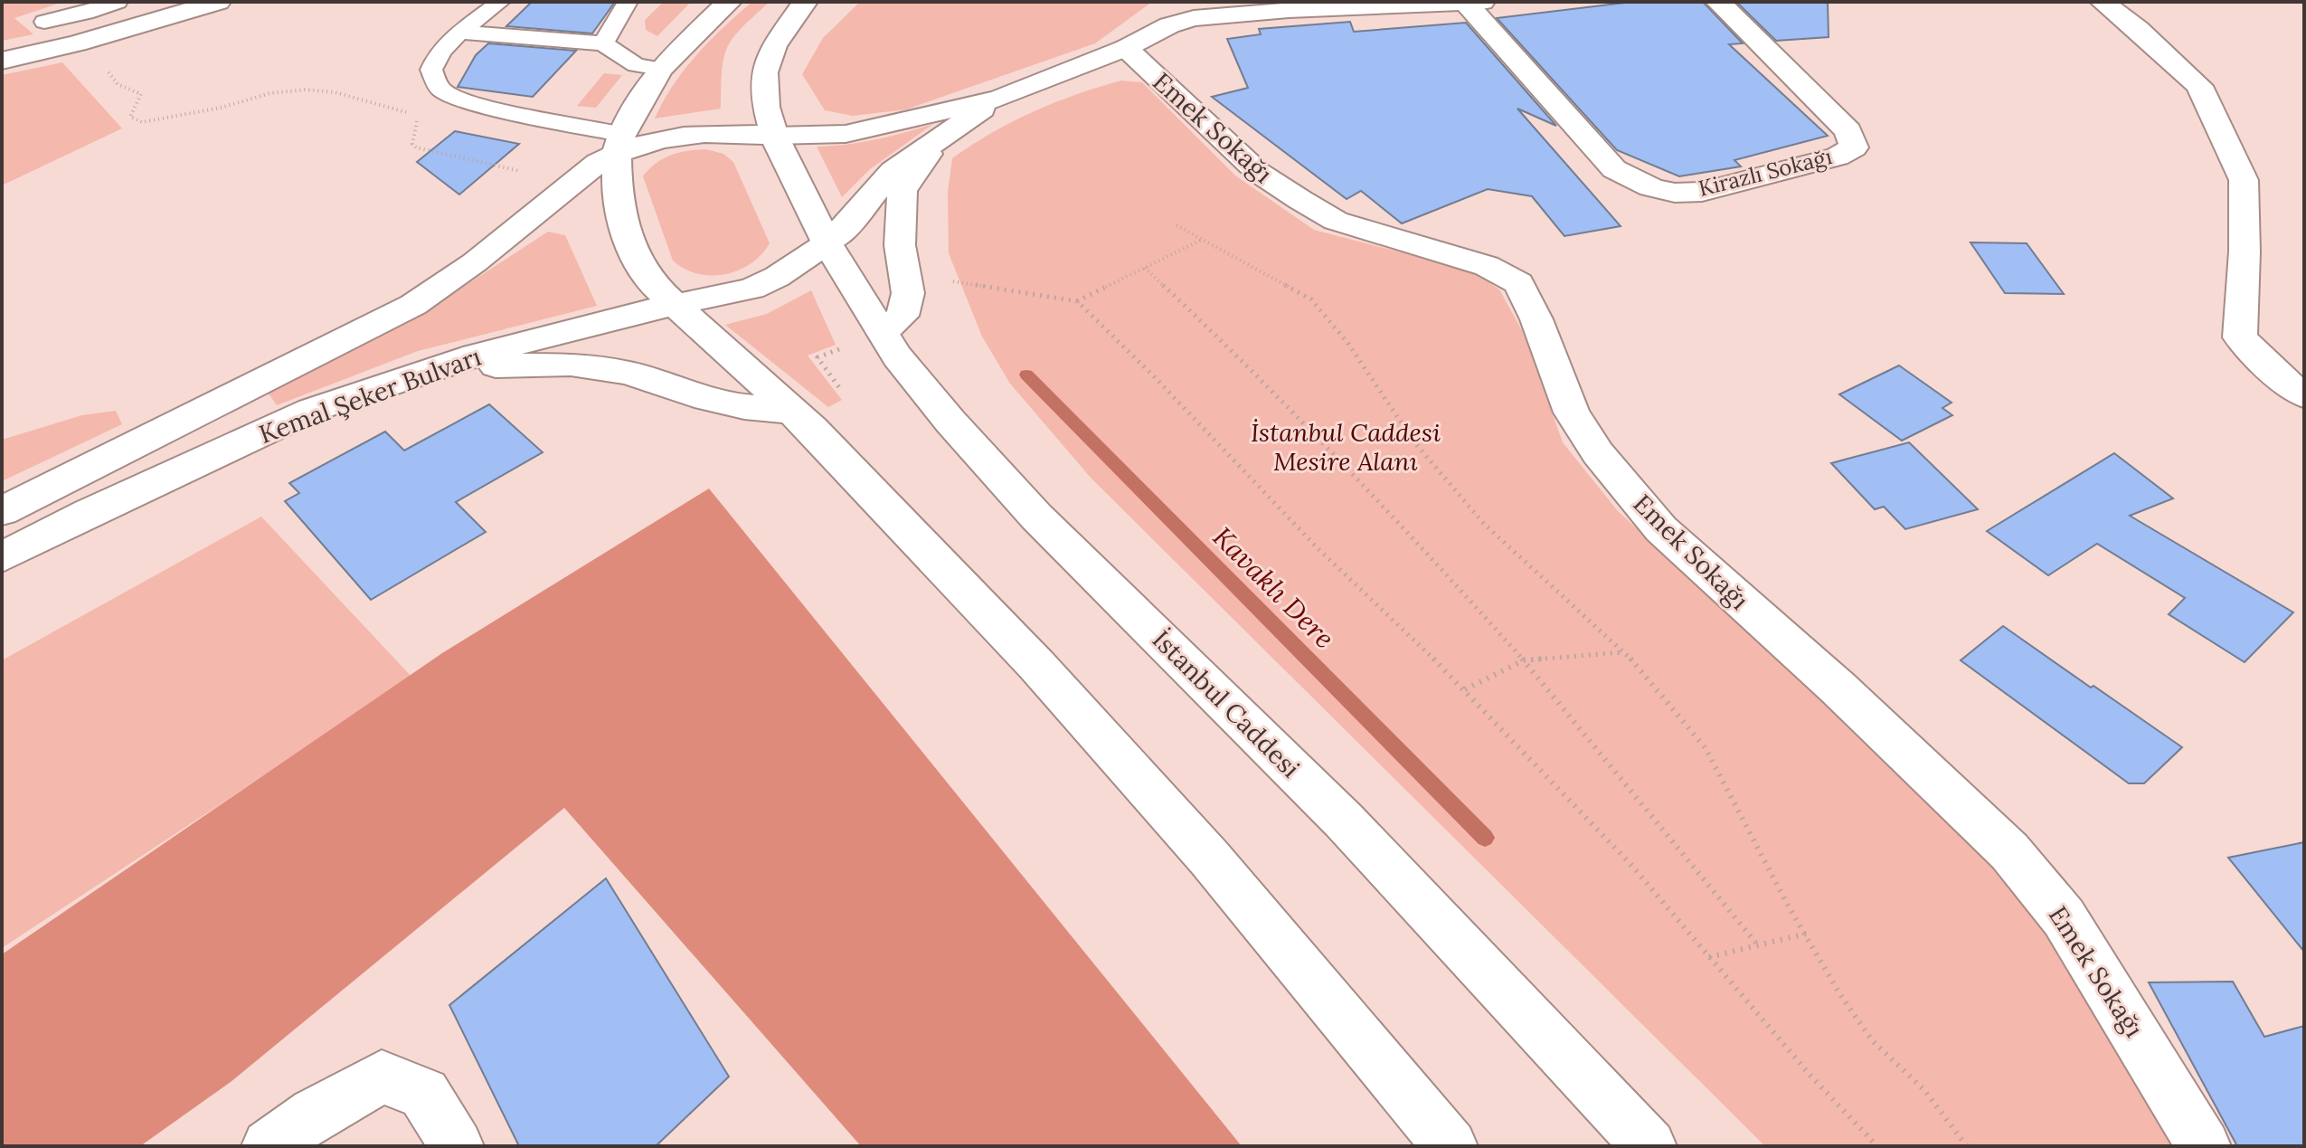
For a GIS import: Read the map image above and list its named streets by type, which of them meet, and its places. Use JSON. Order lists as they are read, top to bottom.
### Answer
{
  "streets": {
    "street": [
      "Emek Sokağı",
      "Kirazlı Sokağı",
      "Kemal Şeker Bulvarı",
      "İstanbul Caddesi"
    ]
  },
  "crossings": [
    ["Kemal Şeker Bulvarı", "İstanbul Caddesi"]
  ],
  "water": ["Kavaklı Dere"],
  "parks": ["İstanbul Caddesi Mesire Alanı"]
}
